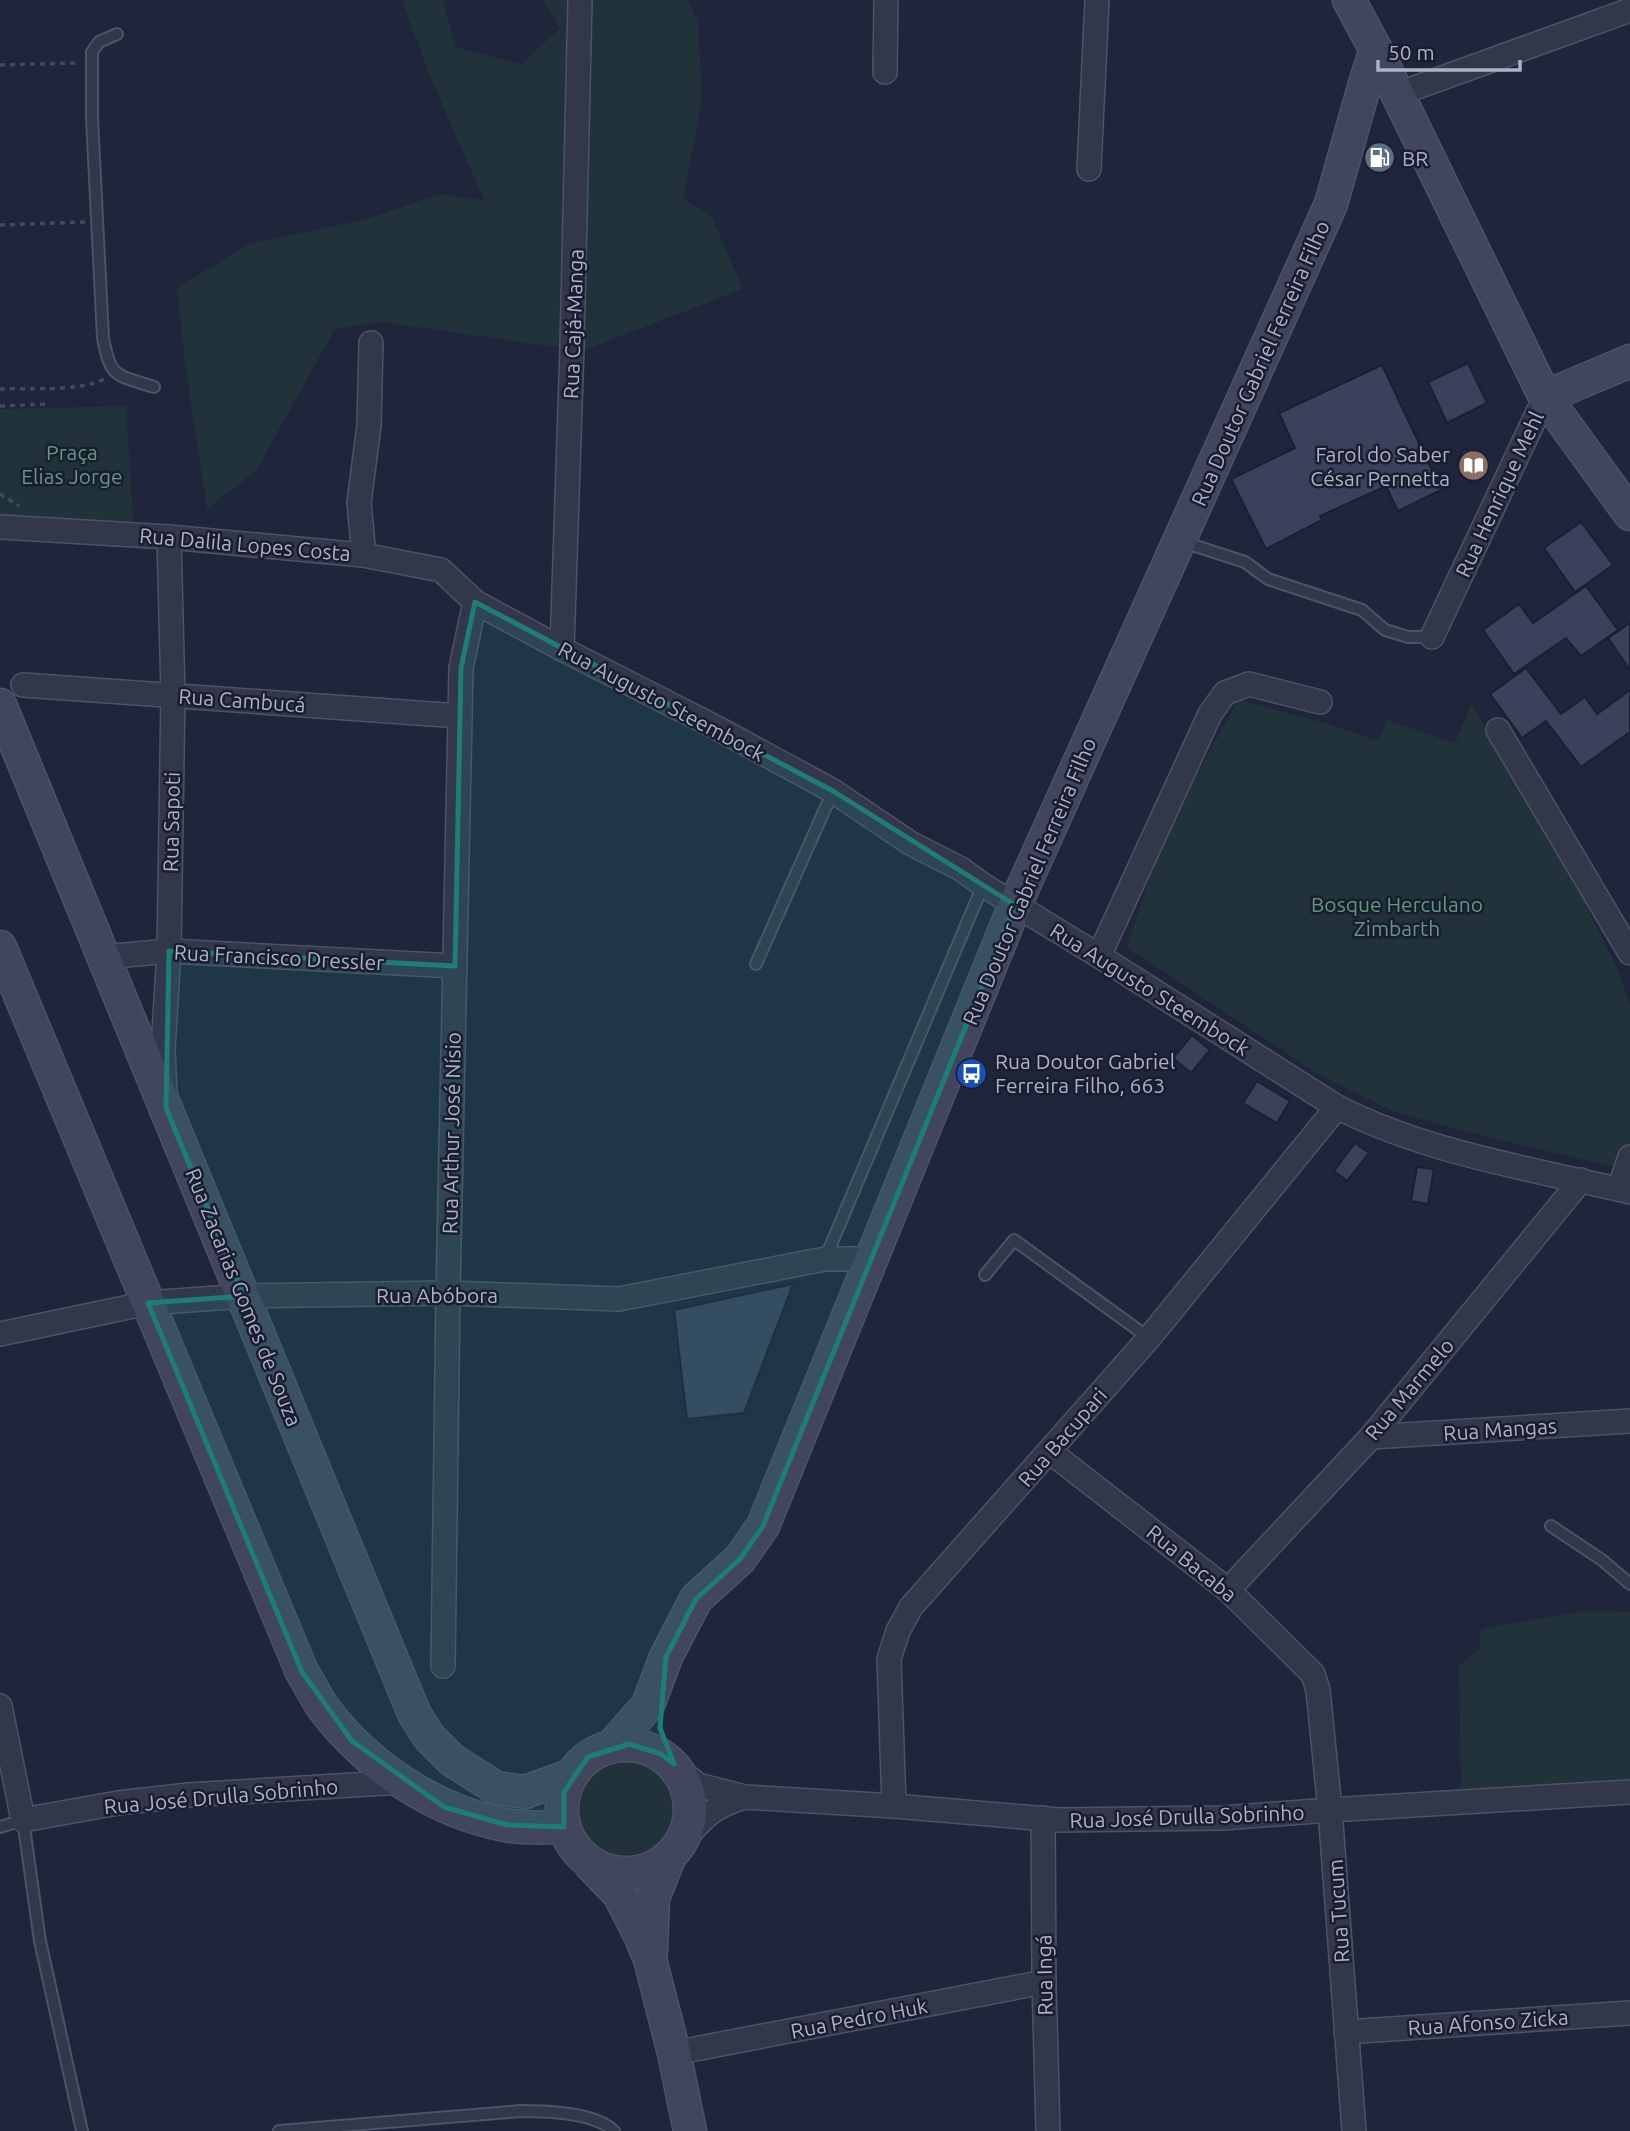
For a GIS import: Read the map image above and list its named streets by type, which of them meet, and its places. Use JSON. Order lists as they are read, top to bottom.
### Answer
{
  "streets": {
    "main road": ["Rua Doutor Gabriel Ferreira Filho", "Rua Henrique Mehl", "Rua Zacarias Gomes de Souza"],
    "street": [
      "Rua Cajá-Manga",
      "Rua Dalila Lopes Costa",
      "Rua Cambucá",
      "Rua Augusto Steembock",
      "Rua Sapoti",
      "Rua Francisco Dressler",
      "Rua Arthur José Nísio",
      "Rua Abóbora",
      "Rua Marmelo",
      "Rua Mangas",
      "Rua Bacupari",
      "Rua Bacaba",
      "Rua José Drulla Sobrinho",
      "Rua Tucum",
      "Rua Ingá",
      "Rua Pedro Huk",
      "Rua Afonso Zicka"
    ]
  },
  "crossings": [
    ["Rua Cajá-Manga", "Rua Augusto Steembock"],
    ["Rua Doutor Gabriel Ferreira Filho", "Rua Augusto Steembock"],
    ["Rua Doutor Gabriel Ferreira Filho", "Rua Abóbora"],
    ["Rua Doutor Gabriel Ferreira Filho", "Rua Zacarias Gomes de Souza"],
    ["Rua Doutor Gabriel Ferreira Filho", "Rua José Drulla Sobrinho"],
    ["Rua Dalila Lopes Costa", "Rua Augusto Steembock"],
    ["Rua Dalila Lopes Costa", "Rua Sapoti"],
    ["Rua Dalila Lopes Costa", "Rua Arthur José Nísio"],
    ["Rua Cambucá", "Rua Sapoti"],
    ["Rua Cambucá", "Rua Arthur José Nísio"],
    ["Rua Cambucá", "Rua Zacarias Gomes de Souza"],
    ["Rua Augusto Steembock", "Rua Arthur José Nísio"],
    ["Rua Augusto Steembock", "Rua Marmelo"],
    ["Rua Augusto Steembock", "Rua Bacupari"],
    ["Rua Sapoti", "Rua Francisco Dressler"],
    ["Rua Sapoti", "Rua Zacarias Gomes de Souza"],
    ["Rua Francisco Dressler", "Rua Arthur José Nísio"],
    ["Rua Francisco Dressler", "Rua Zacarias Gomes de Souza"],
    ["Rua Arthur José Nísio", "Rua Abóbora"],
    ["Rua Abóbora", "Rua Zacarias Gomes de Souza"],
    ["Rua Zacarias Gomes de Souza", "Rua José Drulla Sobrinho"],
    ["Rua Marmelo", "Rua Mangas"],
    ["Rua Marmelo", "Rua Bacaba"],
    ["Rua Bacupari", "Rua Bacaba"],
    ["Rua Bacupari", "Rua José Drulla Sobrinho"],
    ["Rua Bacaba", "Rua Tucum"],
    ["Rua José Drulla Sobrinho", "Rua Tucum"],
    ["Rua José Drulla Sobrinho", "Rua Ingá"],
    ["Rua Tucum", "Rua Afonso Zicka"],
    ["Rua Ingá", "Rua Pedro Huk"]
  ],
  "parks": ["Praça Elias Jorge", "Bosque Herculano Zimbarth"],
  "places": {
    "fuel station": ["BR"],
    "library": ["Farol do Saber César Pernetta"],
    "bus stop": ["Rua Doutor Gabriel Ferreira Filho, 663"]
  },
  "scale_bar": "50 m"
}
